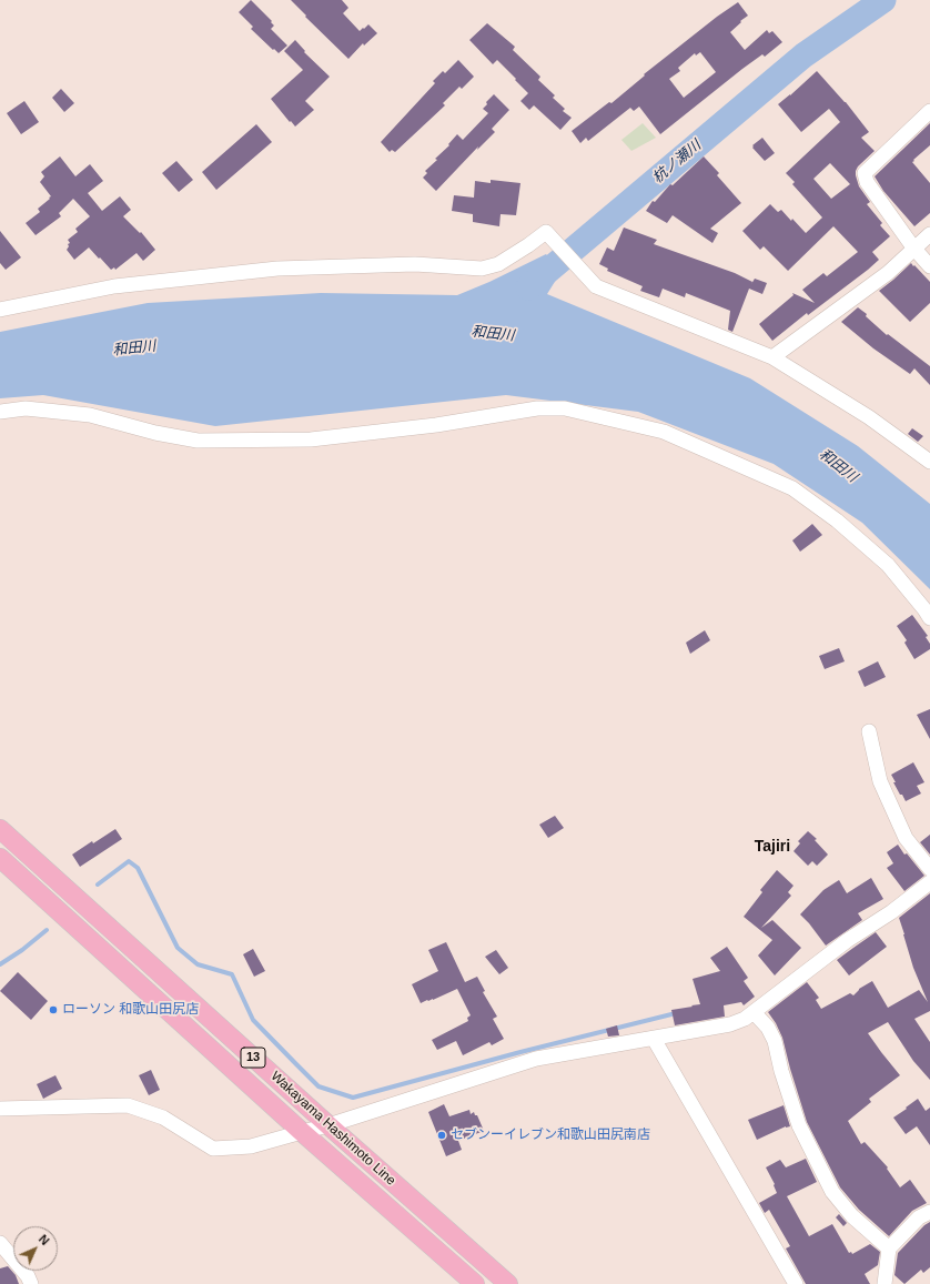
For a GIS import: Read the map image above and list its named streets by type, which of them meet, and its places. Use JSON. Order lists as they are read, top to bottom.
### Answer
{
  "streets": {
    "main road": ["13", "Wakayama Hashimoto Line"]
  },
  "districts": ["Tajiri"],
  "water": ["杭ノ瀬川", "和田川"],
  "places": ["ローソン 和歌山田尻店", "セブンーイレブン和歌山田尻南店"],
  "north": "top right"
}
